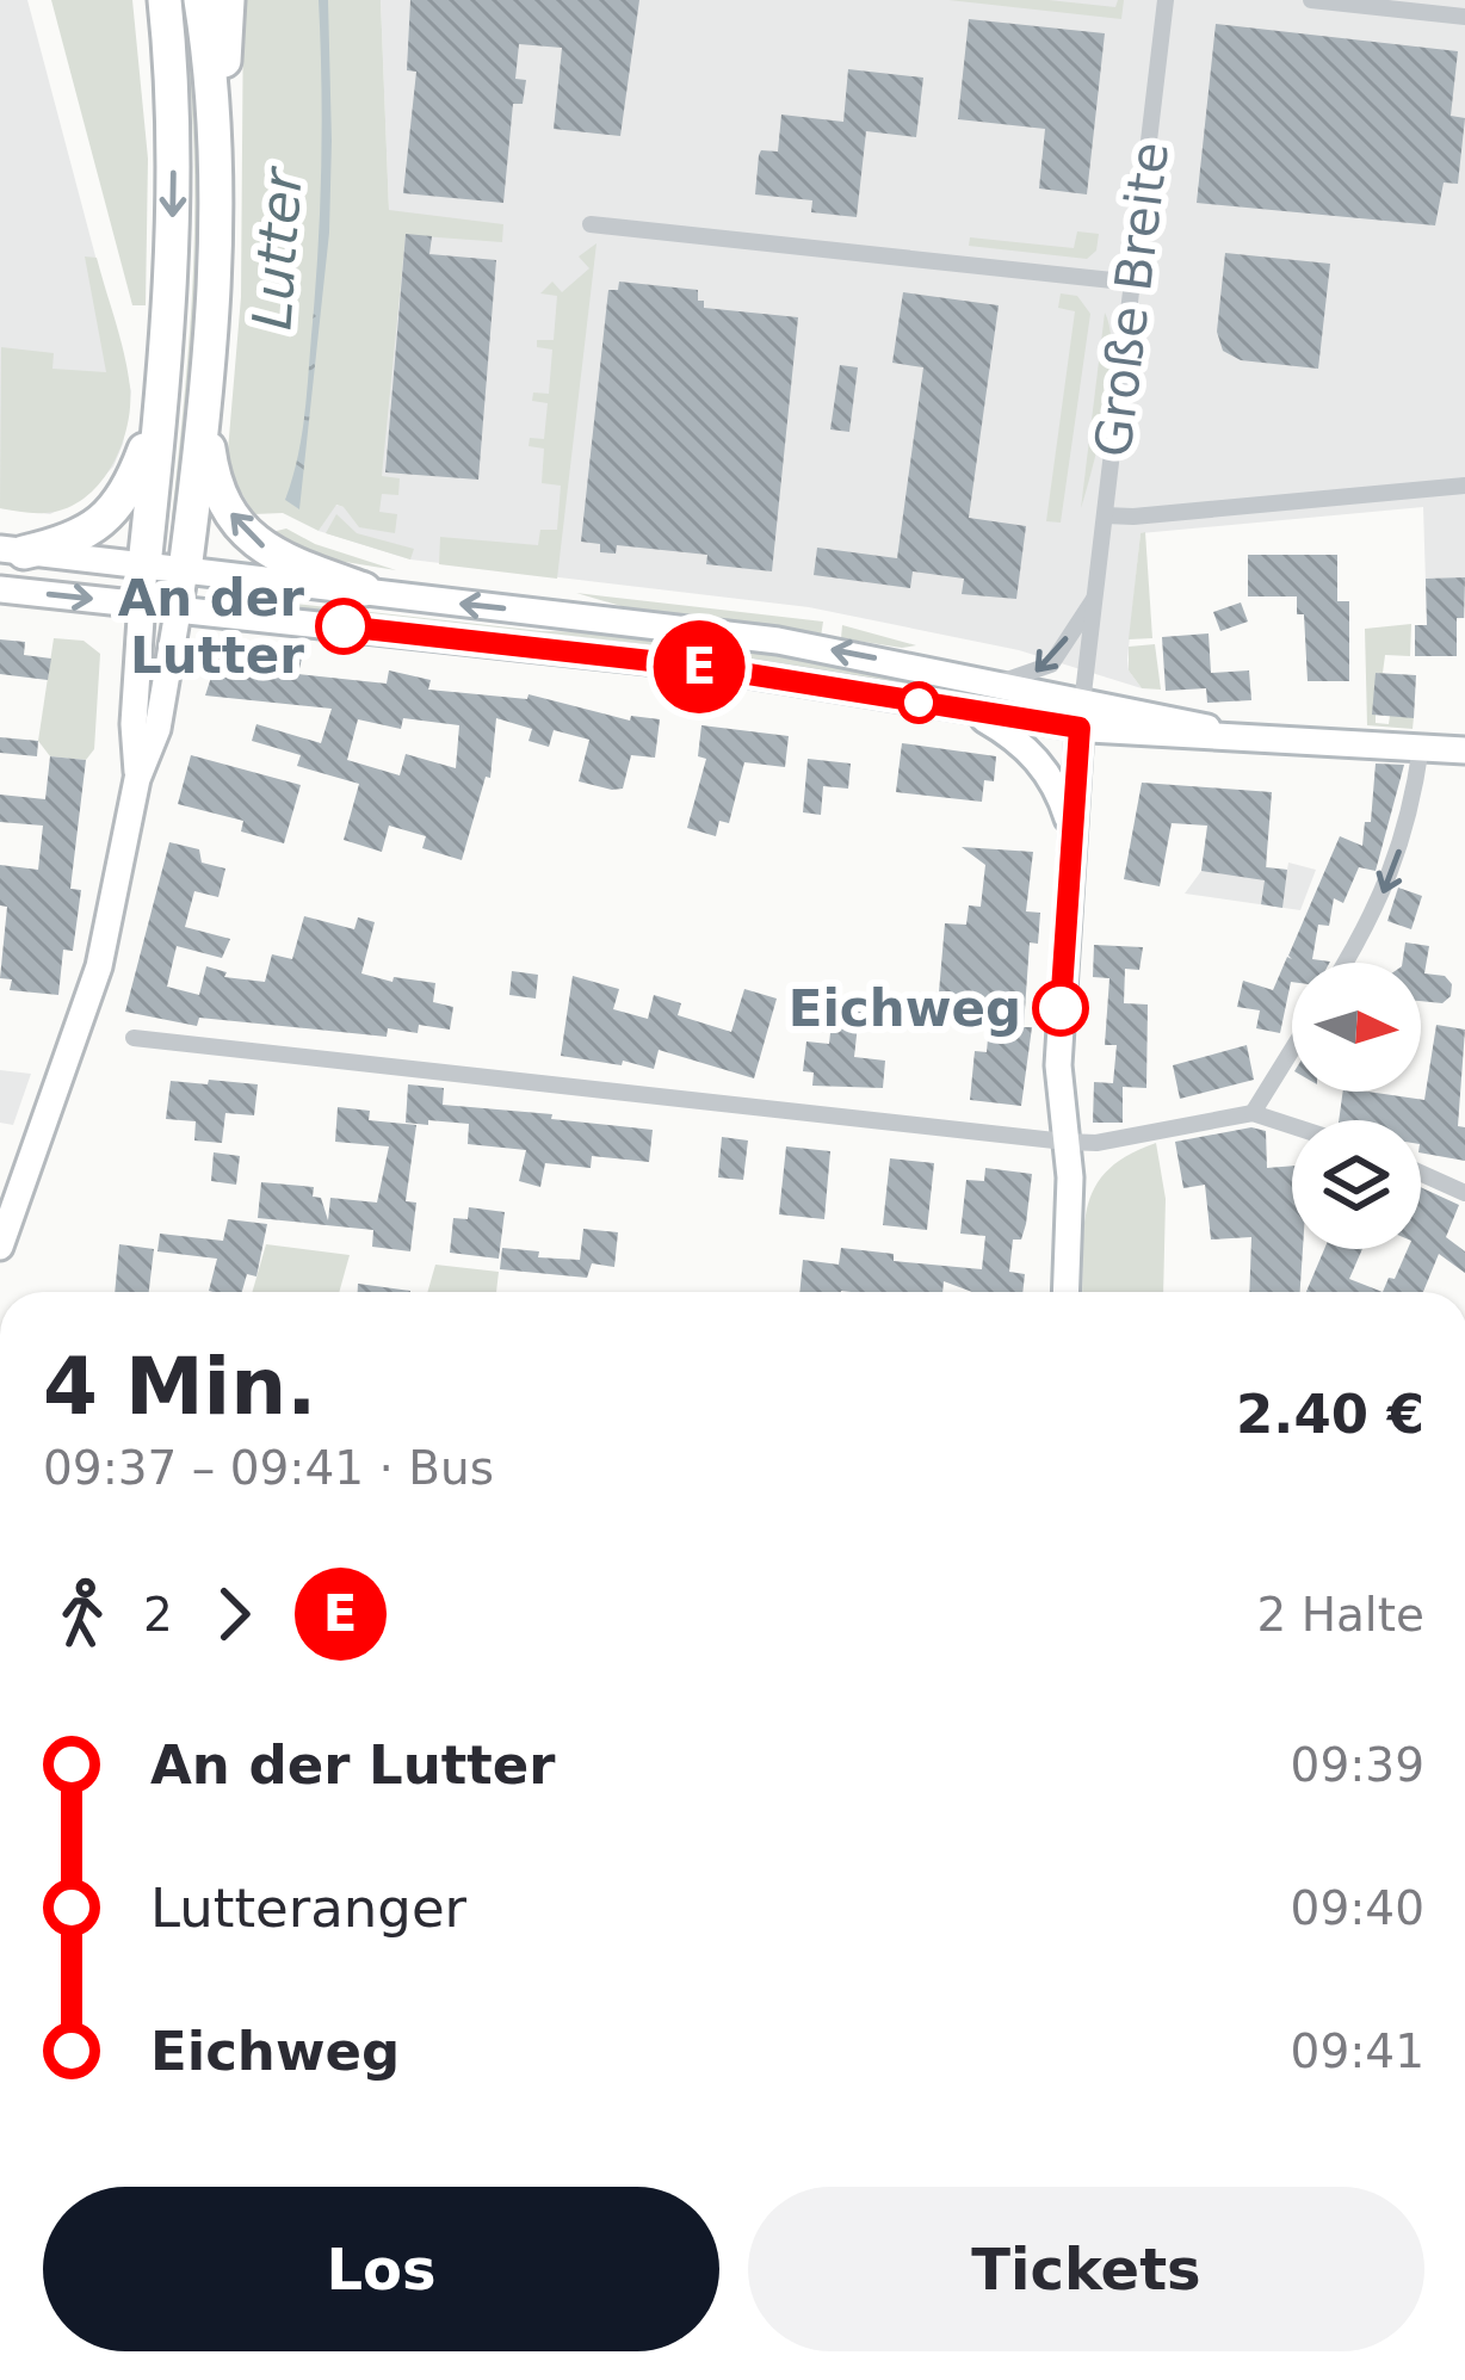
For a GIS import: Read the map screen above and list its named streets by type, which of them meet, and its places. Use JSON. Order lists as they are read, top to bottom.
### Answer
{
  "streets": {
    "street": ["Große Breite"]
  },
  "water": ["Lutter"],
  "places": ["An der Lutter", "Eichweg"],
  "lines": ["bus line E"],
  "north": "right",
  "page": {
    "on_map": "E",
    "heading": ["4 Min.", "09:37 – 09:41 · Bus", "2.40 €"],
    "legs": ["2", "E", "2 Halte"],
    "list": [
      {
        "name": "An der Lutter",
        "value": "09:39"
      },
      {
        "name": "Lutteranger",
        "value": "09:40"
      },
      {
        "name": "Eichweg",
        "value": "09:41"
      }
    ],
    "buttons": ["Los", "Tickets"]
  }
}
